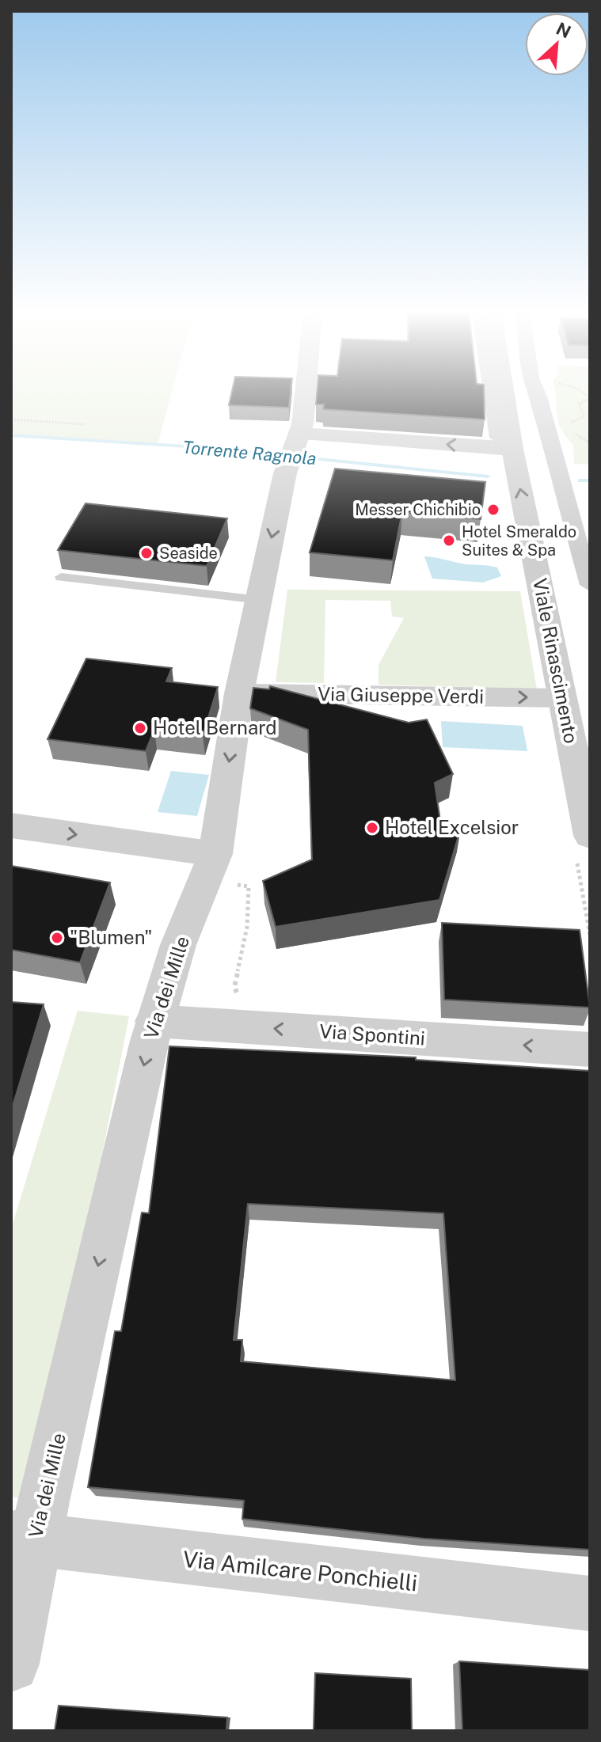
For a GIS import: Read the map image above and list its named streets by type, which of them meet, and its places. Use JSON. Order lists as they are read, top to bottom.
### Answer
{
  "streets": {
    "street": [
      "Viale Rinascimento",
      "Via Giuseppe Verdi",
      "Via dei Mille",
      "Via Spontini",
      "Via Amilcare Ponchielli"
    ]
  },
  "crossings": [
    ["Viale Rinascimento", "Via Giuseppe Verdi"],
    ["Via Giuseppe Verdi", "Via dei Mille"],
    ["Via dei Mille", "Via Spontini"],
    ["Via dei Mille", "Via Amilcare Ponchielli"]
  ],
  "one_way": ["Via dei Mille", "Via Spontini"],
  "water": ["Torrente Ragnola"],
  "places": [
    "Messer Chichibio",
    "Hotel Smeraldo Suites & Spa",
    "Seaside",
    "Hotel Bernard",
    "Hotel Excelsior",
    "\"Blumen\""
  ],
  "north": "top right"
}
